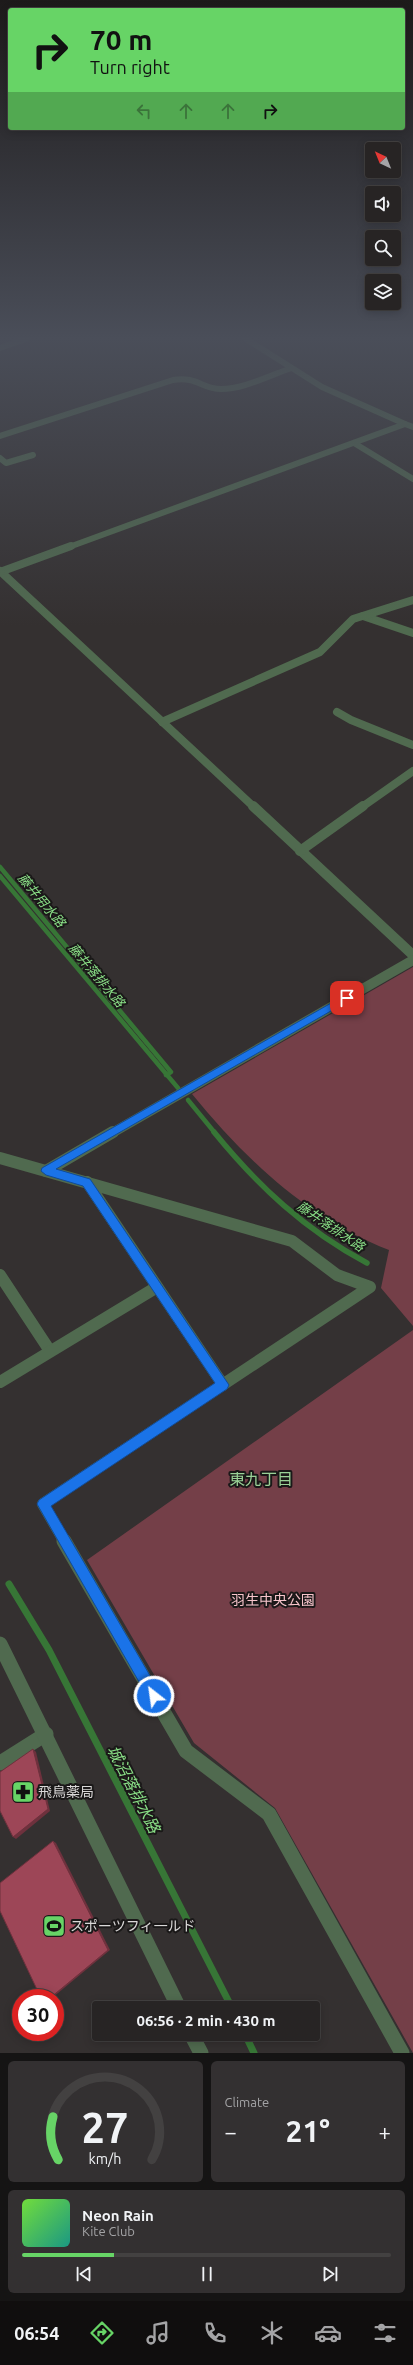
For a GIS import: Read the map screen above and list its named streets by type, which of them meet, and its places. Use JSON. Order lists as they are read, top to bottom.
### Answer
{
  "districts": ["東九丁目"],
  "water": ["藤井用水路", "藤井落排水路", "城沼落排水路"],
  "parks": ["羽生中央公園"],
  "places": {
    "pharmacy": ["飛鳥薬局"],
    "sports": ["スポーツフィ一ルド"]
  },
  "north": "top left",
  "page": {
    "turn": ["70 m", "Turn right"],
    "limit": "30",
    "trip": "06:56 · 2 min · 430 m",
    "tile": "Climate",
    "heat": ["−", "21°", "+"],
    "song": ["Neon Rain", "Kite Club"],
    "tabs": "06:54",
    "gauge": ["27", "km/h"]
  }
}
